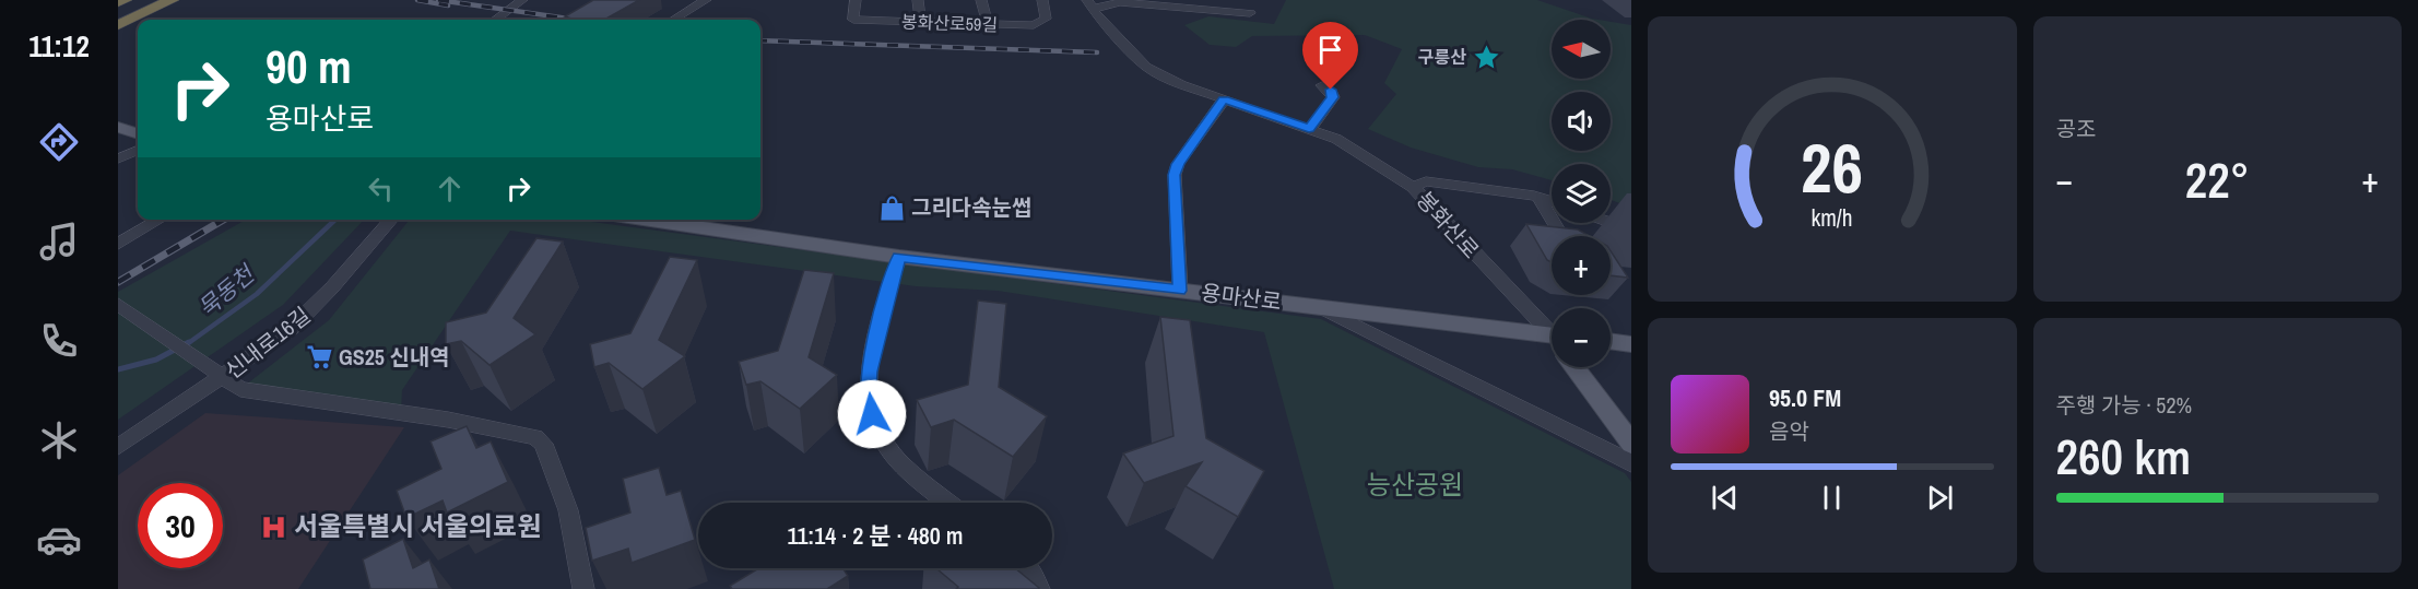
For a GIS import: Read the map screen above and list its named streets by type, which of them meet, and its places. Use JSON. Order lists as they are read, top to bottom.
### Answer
{
  "streets": {
    "main road": ["용마산로"],
    "street": ["봉화산로59길", "봉화산로", "신내로16길"]
  },
  "water": ["묵동천"],
  "parks": ["능산공원"],
  "places": {
    "place": ["구릉산"],
    "shop": ["그리다속눈썹"],
    "supermarket": ["GS25 신내역"],
    "hospital": ["서울특별시 서울의료원"]
  },
  "north": "left",
  "page": {
    "tabs": "11:12",
    "tile": [
      "공조",
      ["주행 가능 · 52%", "260 km"]
    ],
    "map_buttons": ["+", "−"],
    "turn": ["90 m", "용마산로"],
    "heat": ["−", "22°", "+"],
    "song": ["95.0 FM", "음악"],
    "limit": "30",
    "trip": "11:14 · 2 분 · 480 m",
    "gauge": ["26", "km/h"]
  }
}
